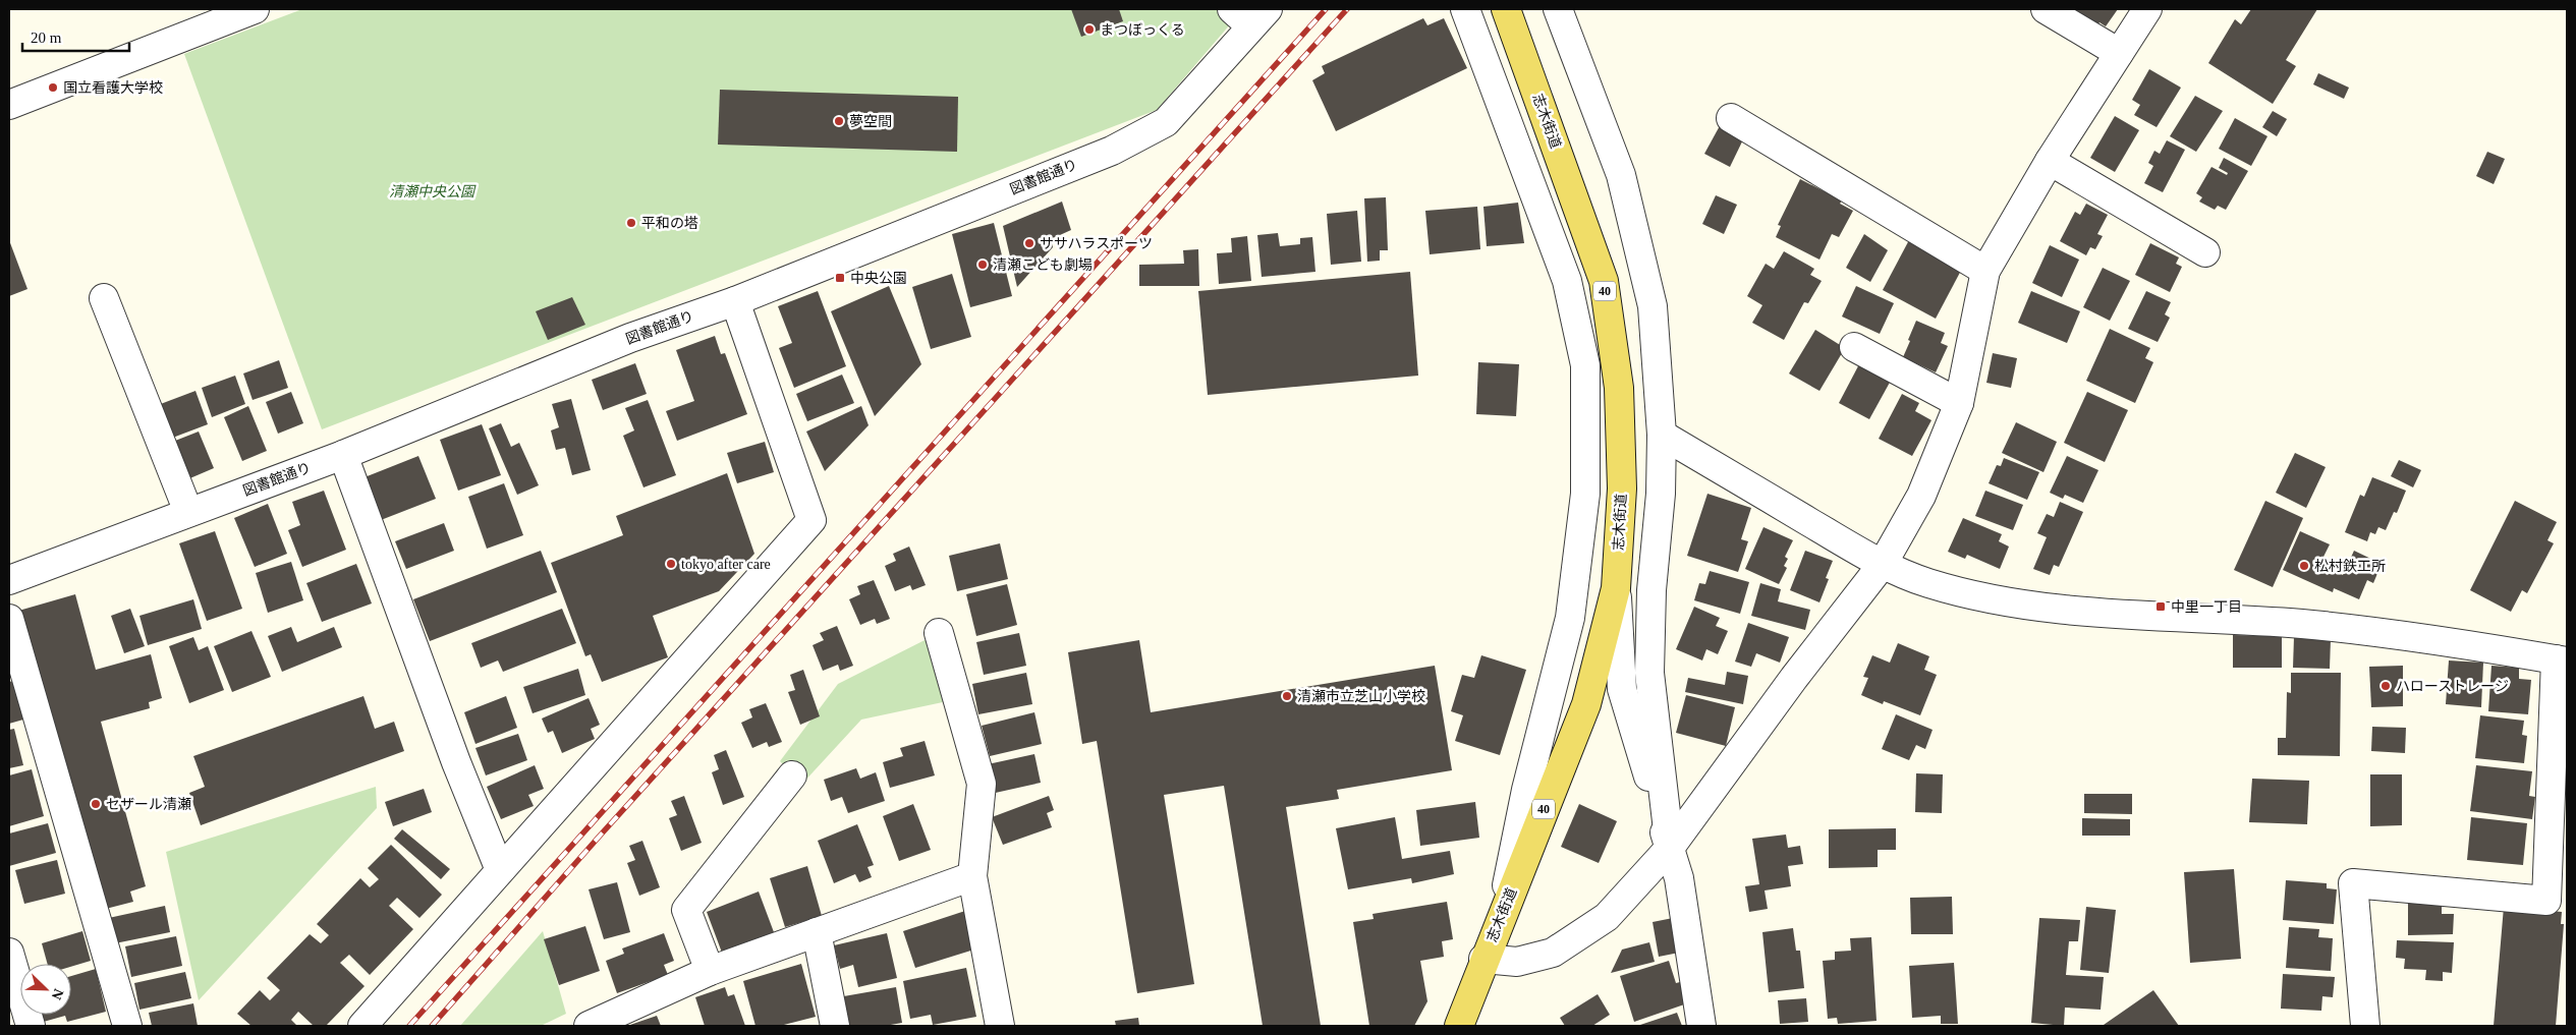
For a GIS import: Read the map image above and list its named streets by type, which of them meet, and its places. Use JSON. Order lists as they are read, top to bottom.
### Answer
{
  "streets": {
    "main road": ["志木街道", "40"],
    "street": ["図書館通り"]
  },
  "parks": ["清瀬中央公園"],
  "places": {
    "other": [
      "まつぼっくる",
      "国立看護大学校",
      "夢空間",
      "平和の塔",
      "ササハラスポーツ",
      "清瀬こども劇場",
      "tokyo after care",
      "松村鉄工所",
      "ハローストレージ",
      "清瀬市立芝山小学校",
      "セザール清瀬"
    ],
    "transit": ["中央公園", "中里一丁目"]
  },
  "scale_bar": "20 m",
  "north": "bottom right"
}
